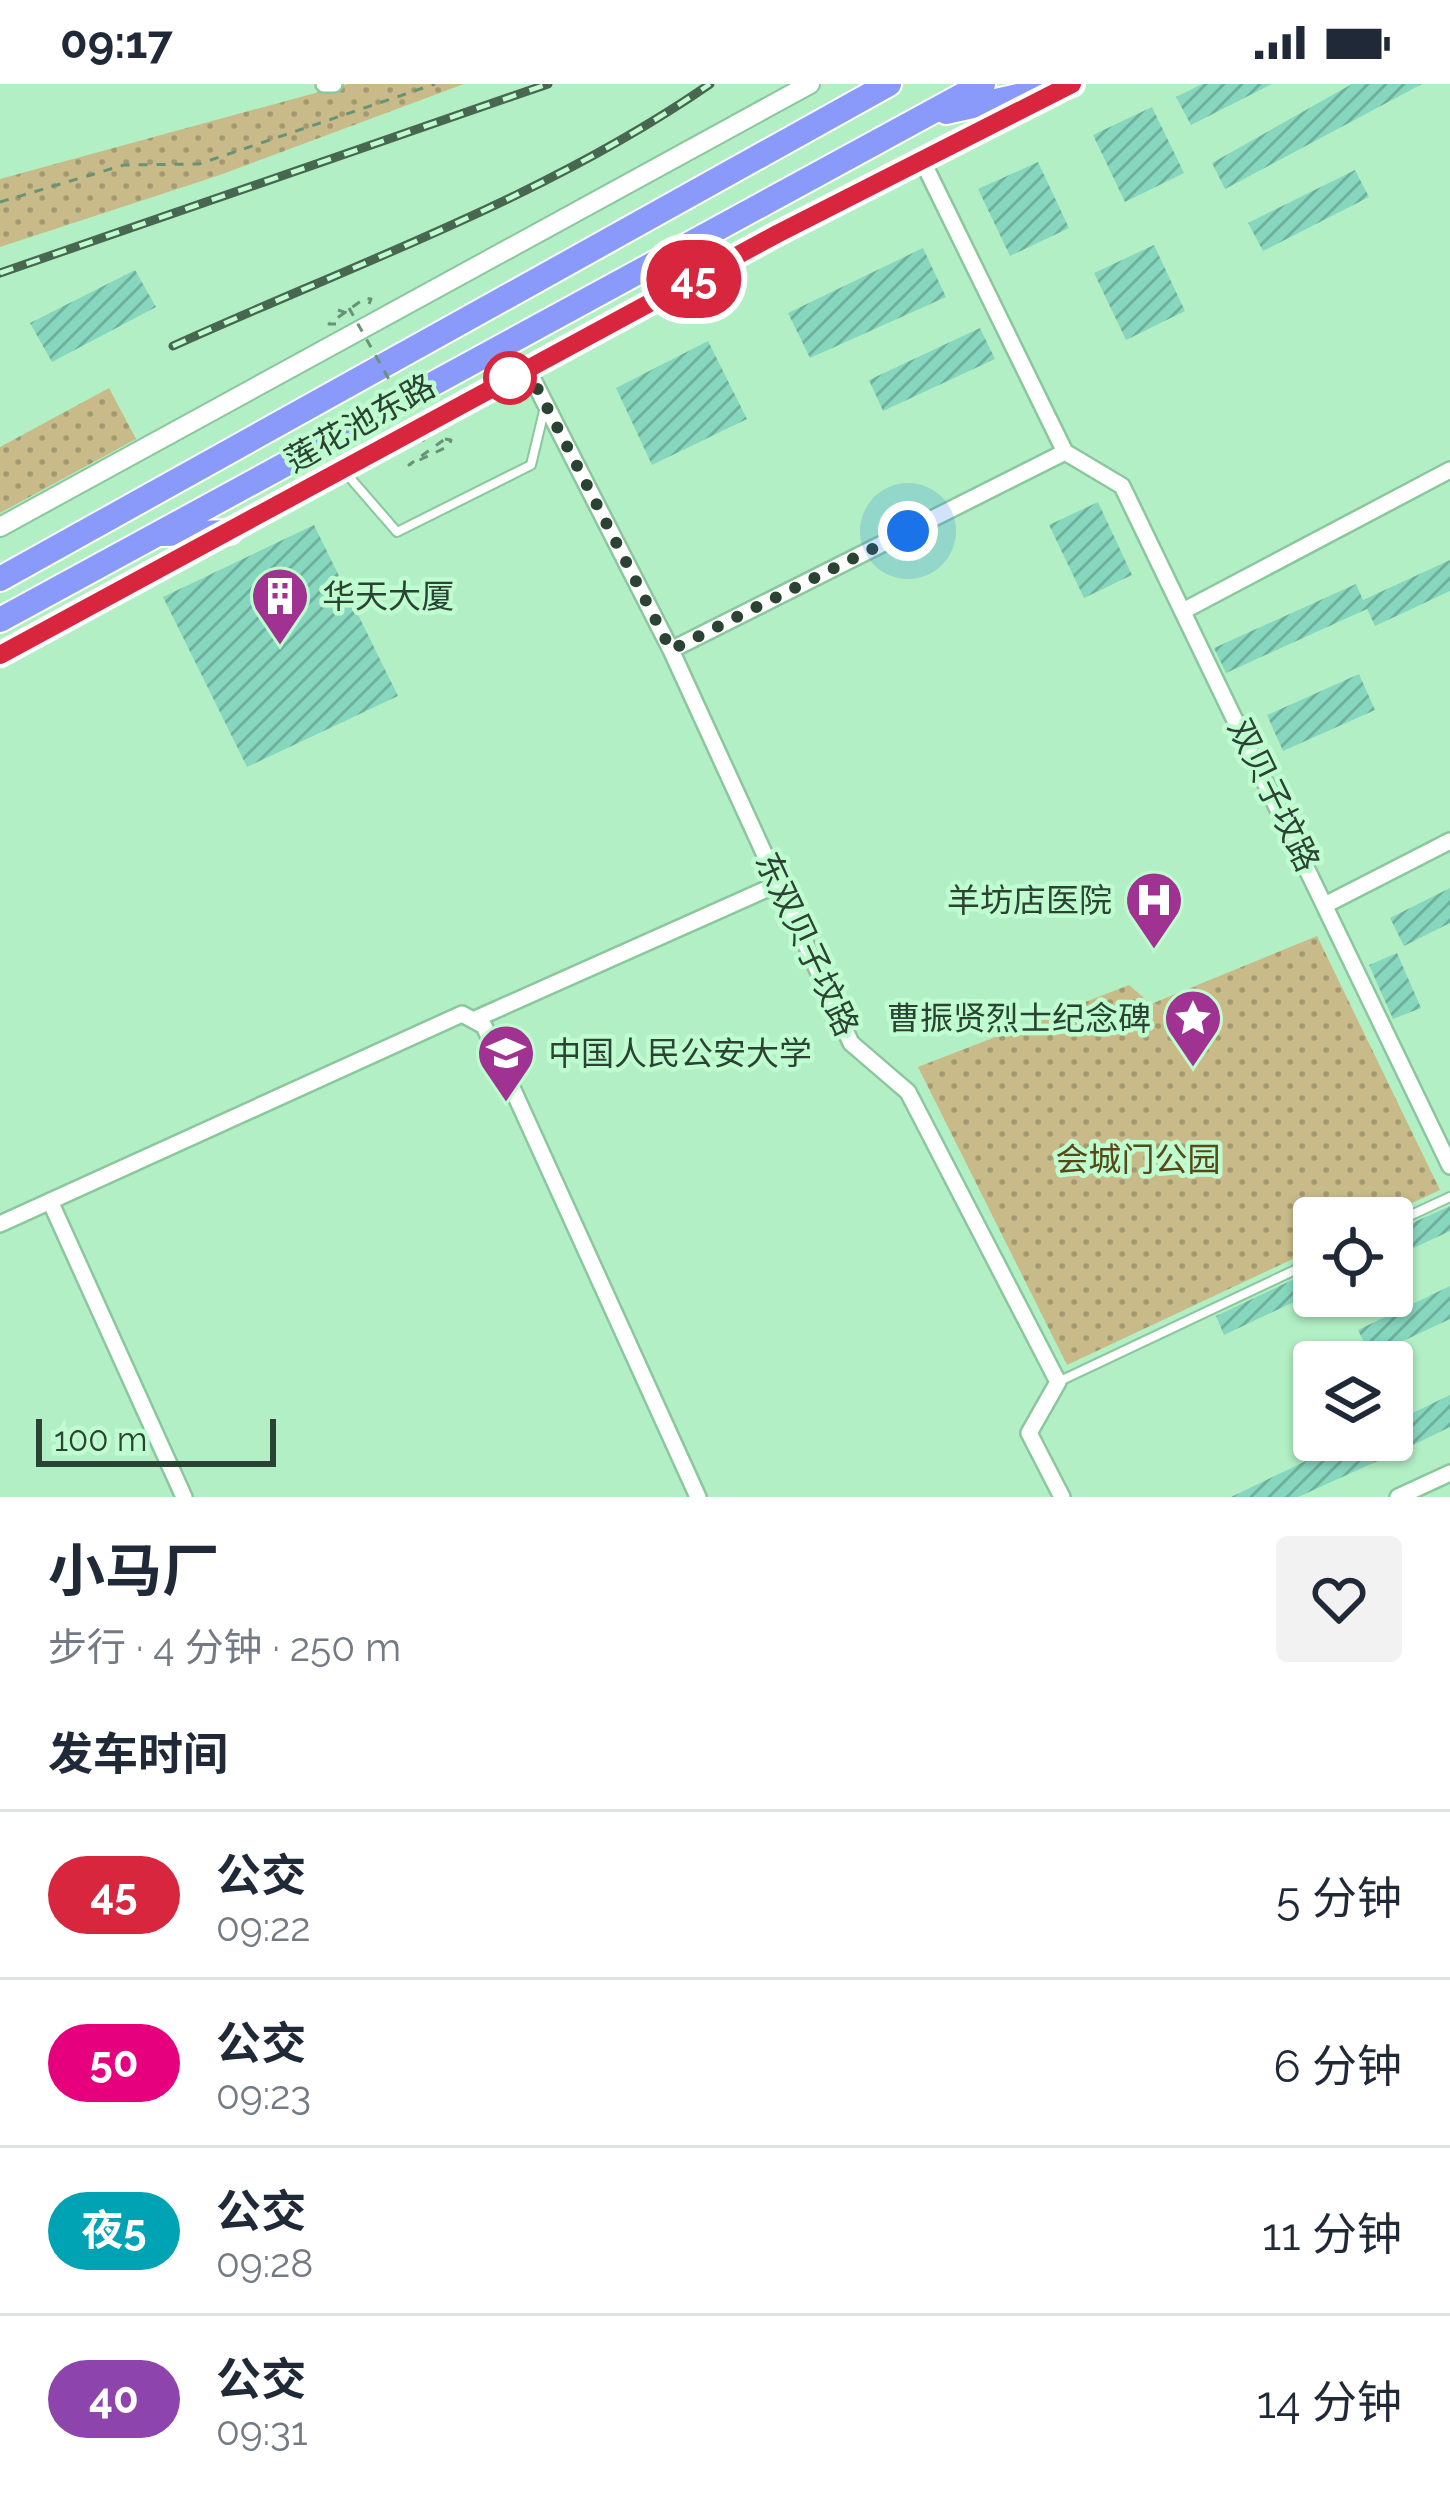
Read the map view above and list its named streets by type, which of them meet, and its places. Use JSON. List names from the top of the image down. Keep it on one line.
{"streets":{"highway":["莲花池东路"],"street":["双贝子坟路","东双贝子坟路"]},"crossings":[["莲花池东路","东双贝子坟路"]],"parks":["会城门公园"],"places":{"building":["华天大厦"],"hospital":["羊坊店医院"],"place":["曹振贤烈士纪念碑"],"school or university":["中国人民公安大学"]},"lines":["bus line 45"],"scale_bar":"100 m","page":{"status":"09:17","on_map":"45","scale":"100 m","heading":[["小马厂","步行 · 4 分钟 · 250 m"],"发车时间"],"list":[{"mark":"45","name":"公交","note":"09:22","value":"5 分钟"},{"mark":"50","name":"公交","note":"09:23","value":"6 分钟"},{"mark":"夜5","name":"公交","note":"09:28","value":"11 分钟"},{"mark":"40","name":"公交","note":"09:31","value":"14 分钟"}]}}
